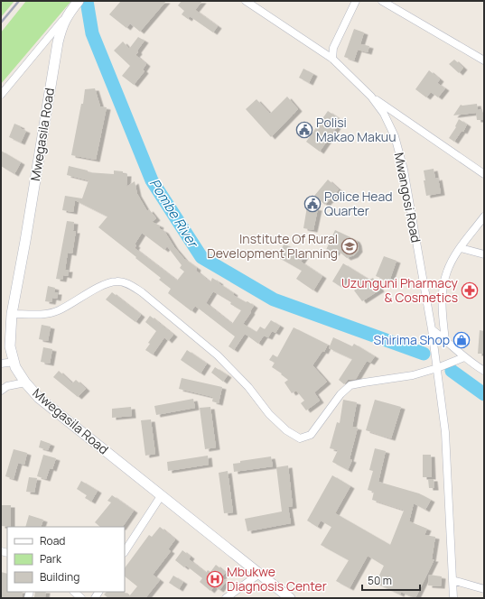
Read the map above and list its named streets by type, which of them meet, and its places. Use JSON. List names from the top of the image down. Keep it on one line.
{"streets":{"street":["Mwegasila Road","Mwangosi Road"]},"water":["Pombe River"],"places":{"public building":["Polisi Makao Makuu","Police Head Quarter"],"school or university":["Institute Of Rural Development Planning"],"pharmacy":["Uzunguni Pharmacy & Cosmetics"],"shop":["Shirima Shop"],"hospital":["Mbukwe Diagnosis Center"]},"legend":["Road","Park","Building"],"scale_bar":"50 m"}
